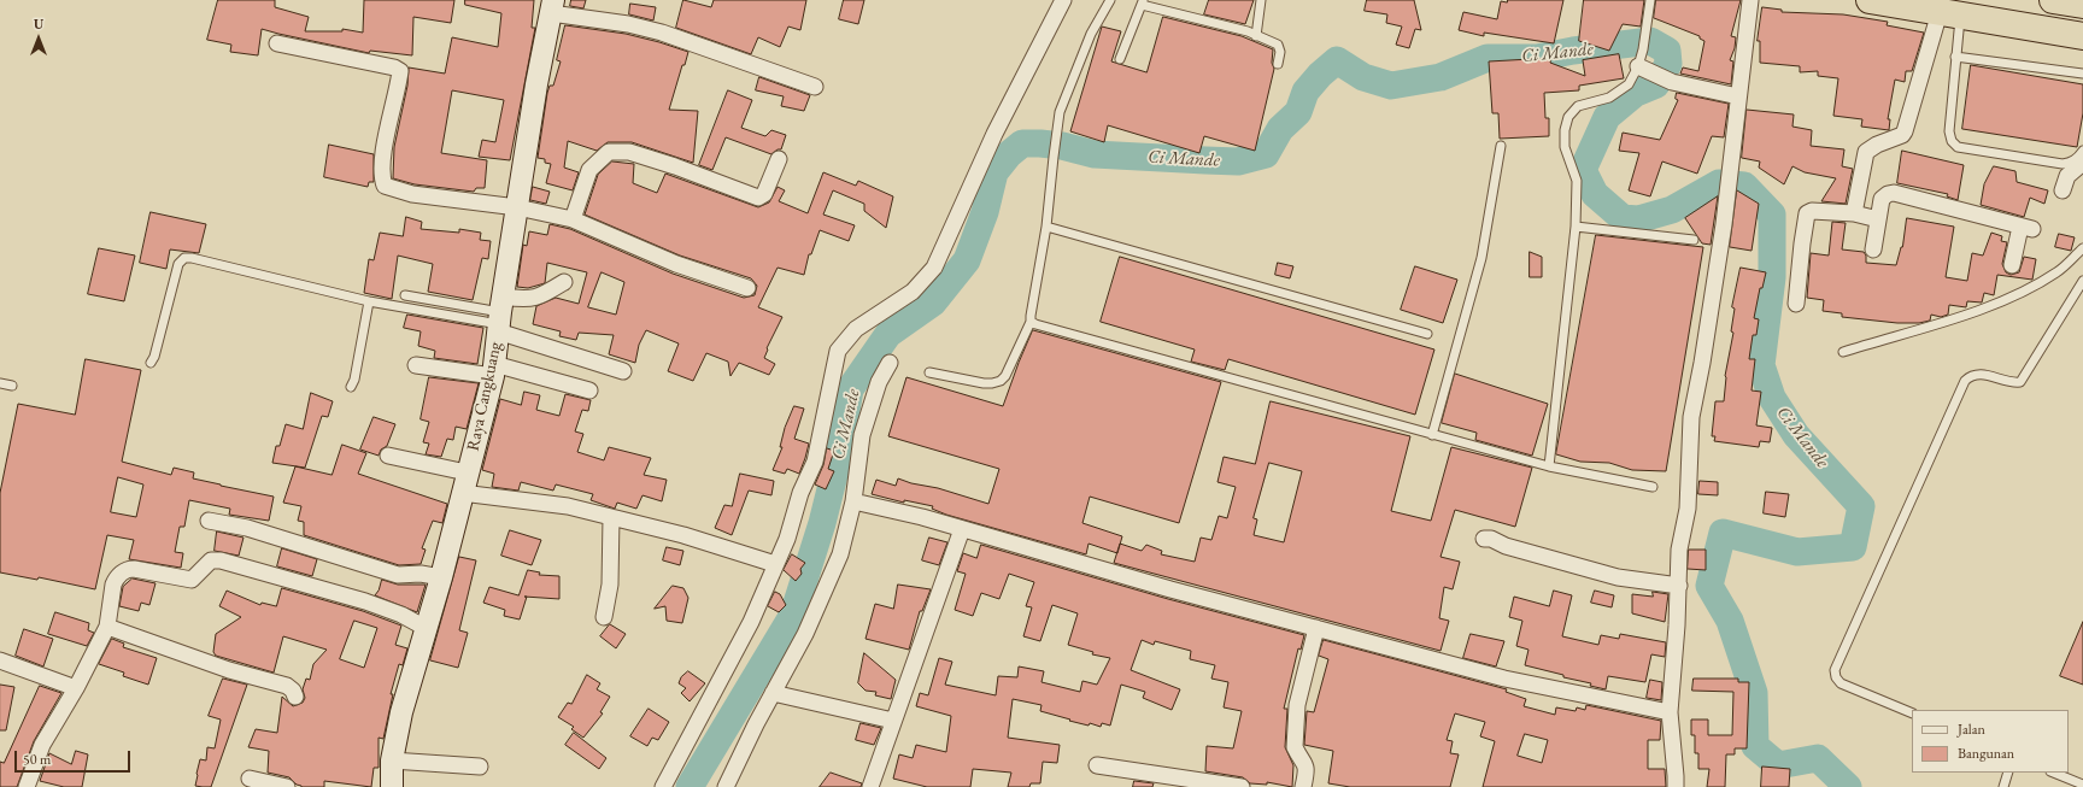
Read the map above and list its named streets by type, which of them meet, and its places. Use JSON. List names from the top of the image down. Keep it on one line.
{"streets":{"main road":["Raya Cangkuang"]},"water":["Ci Mande"],"legend":["Jalan","Bangunan"],"scale_bar":"50 m","north":"top"}
